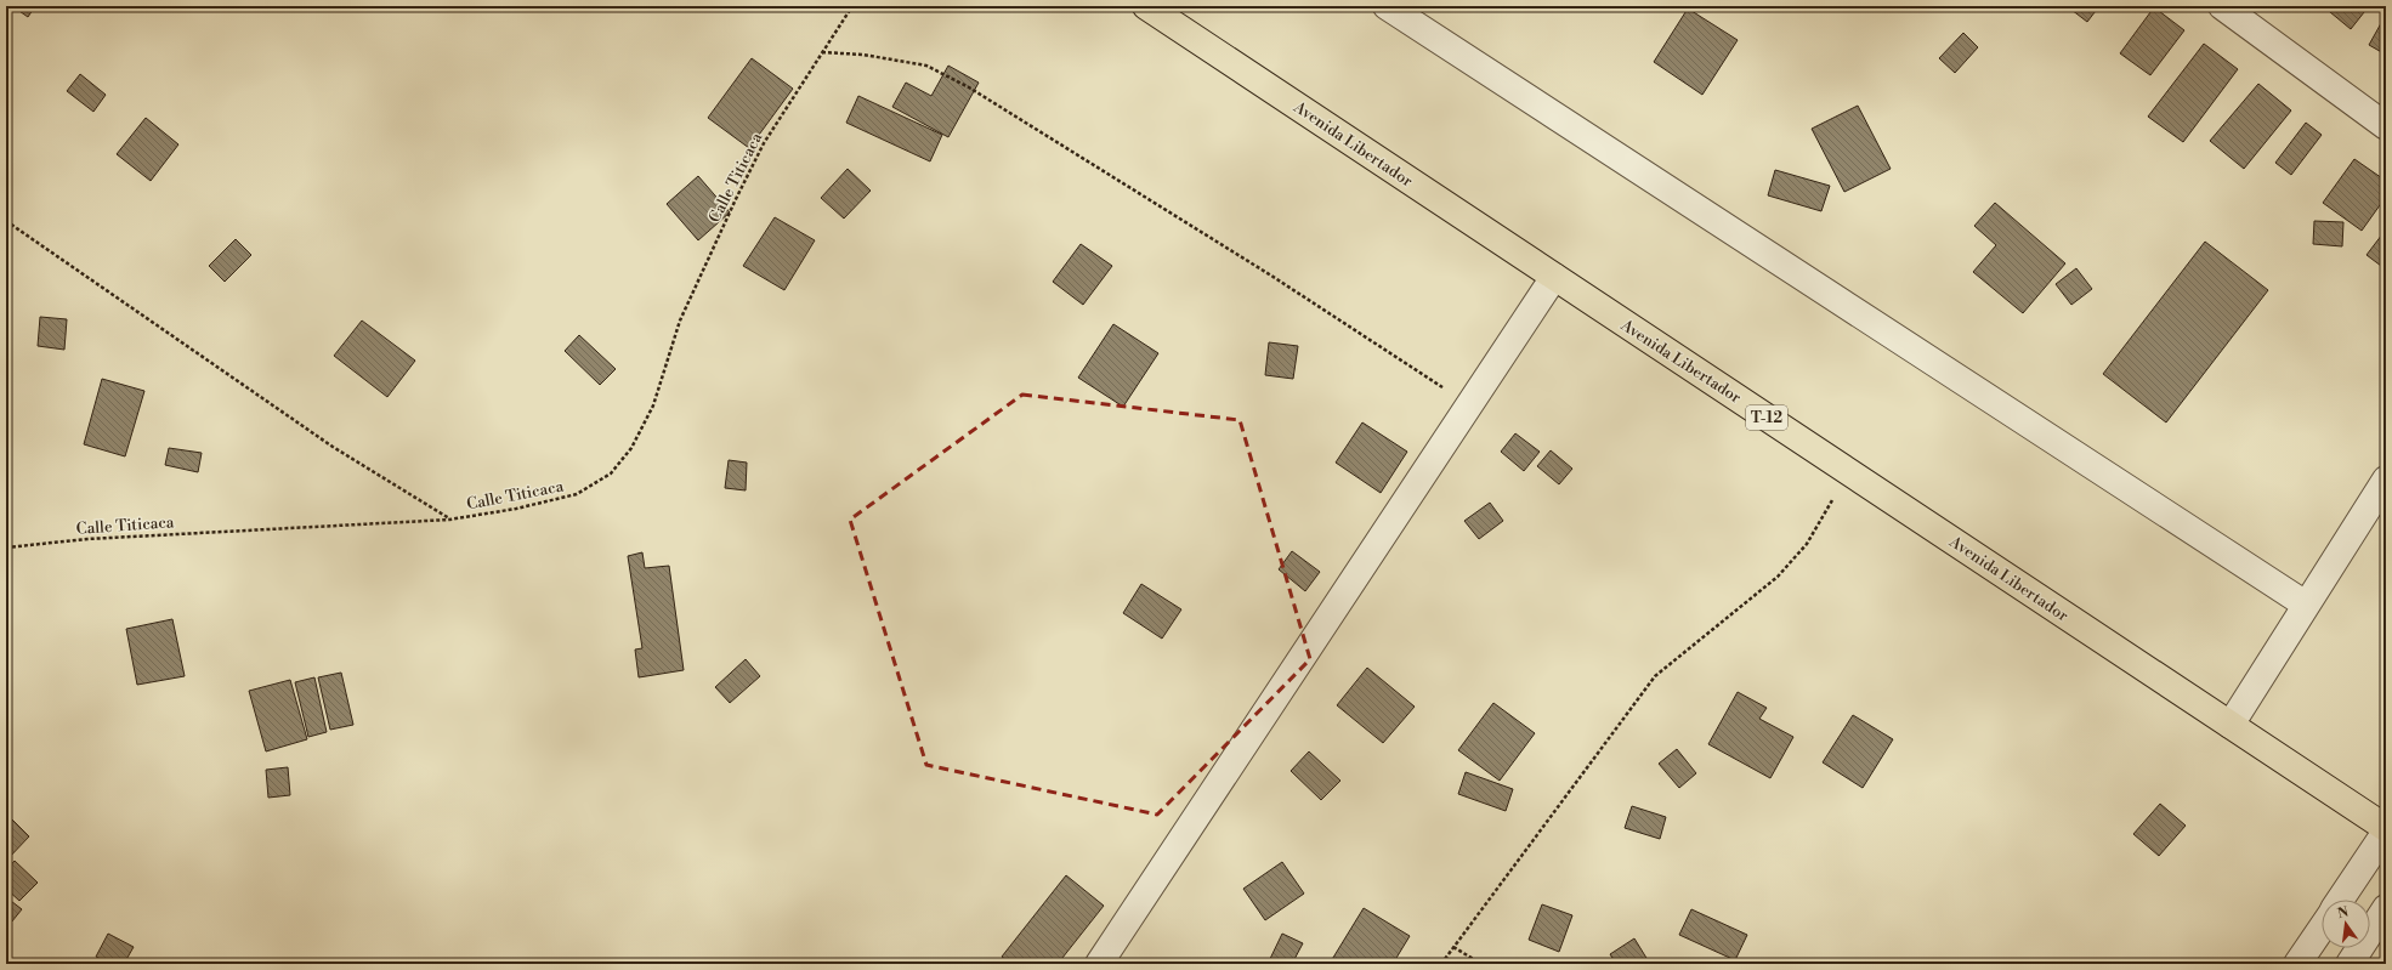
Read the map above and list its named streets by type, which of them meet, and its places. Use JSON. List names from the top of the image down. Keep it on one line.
{"streets":{"highway":["Avenida Libertador","T-12"],"path":["Calle Titicaca"]},"north":"top"}
